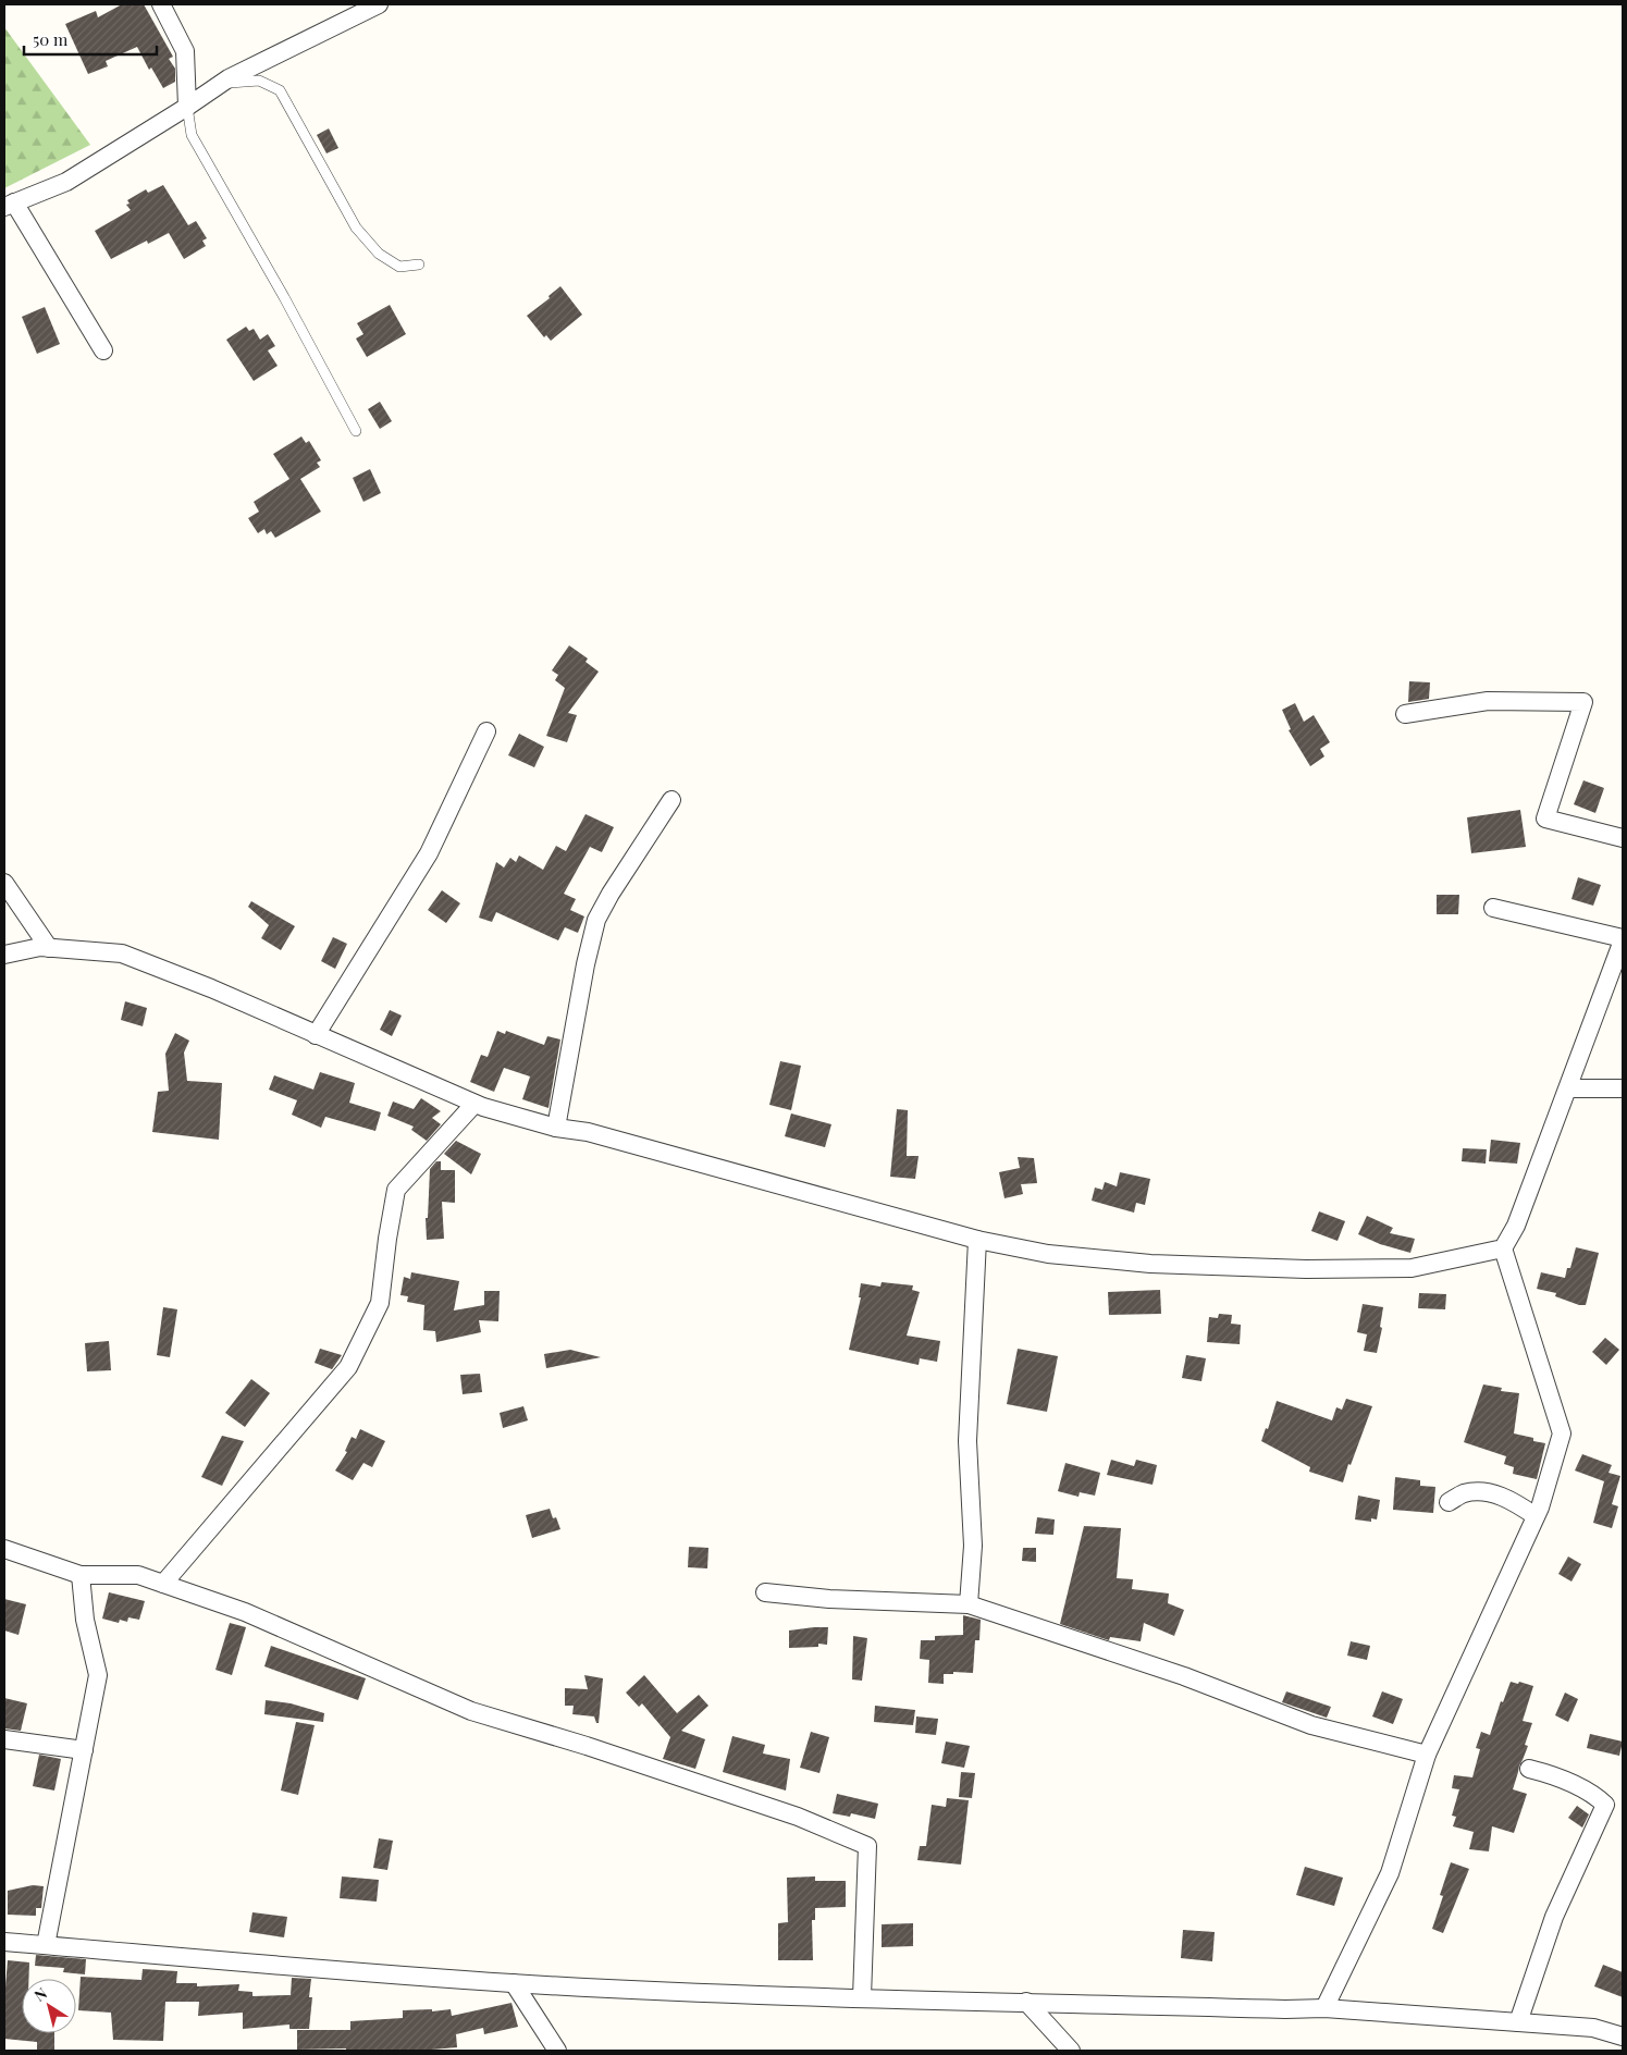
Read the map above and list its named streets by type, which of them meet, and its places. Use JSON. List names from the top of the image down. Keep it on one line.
{"scale_bar":"50 m","north":"top left"}
